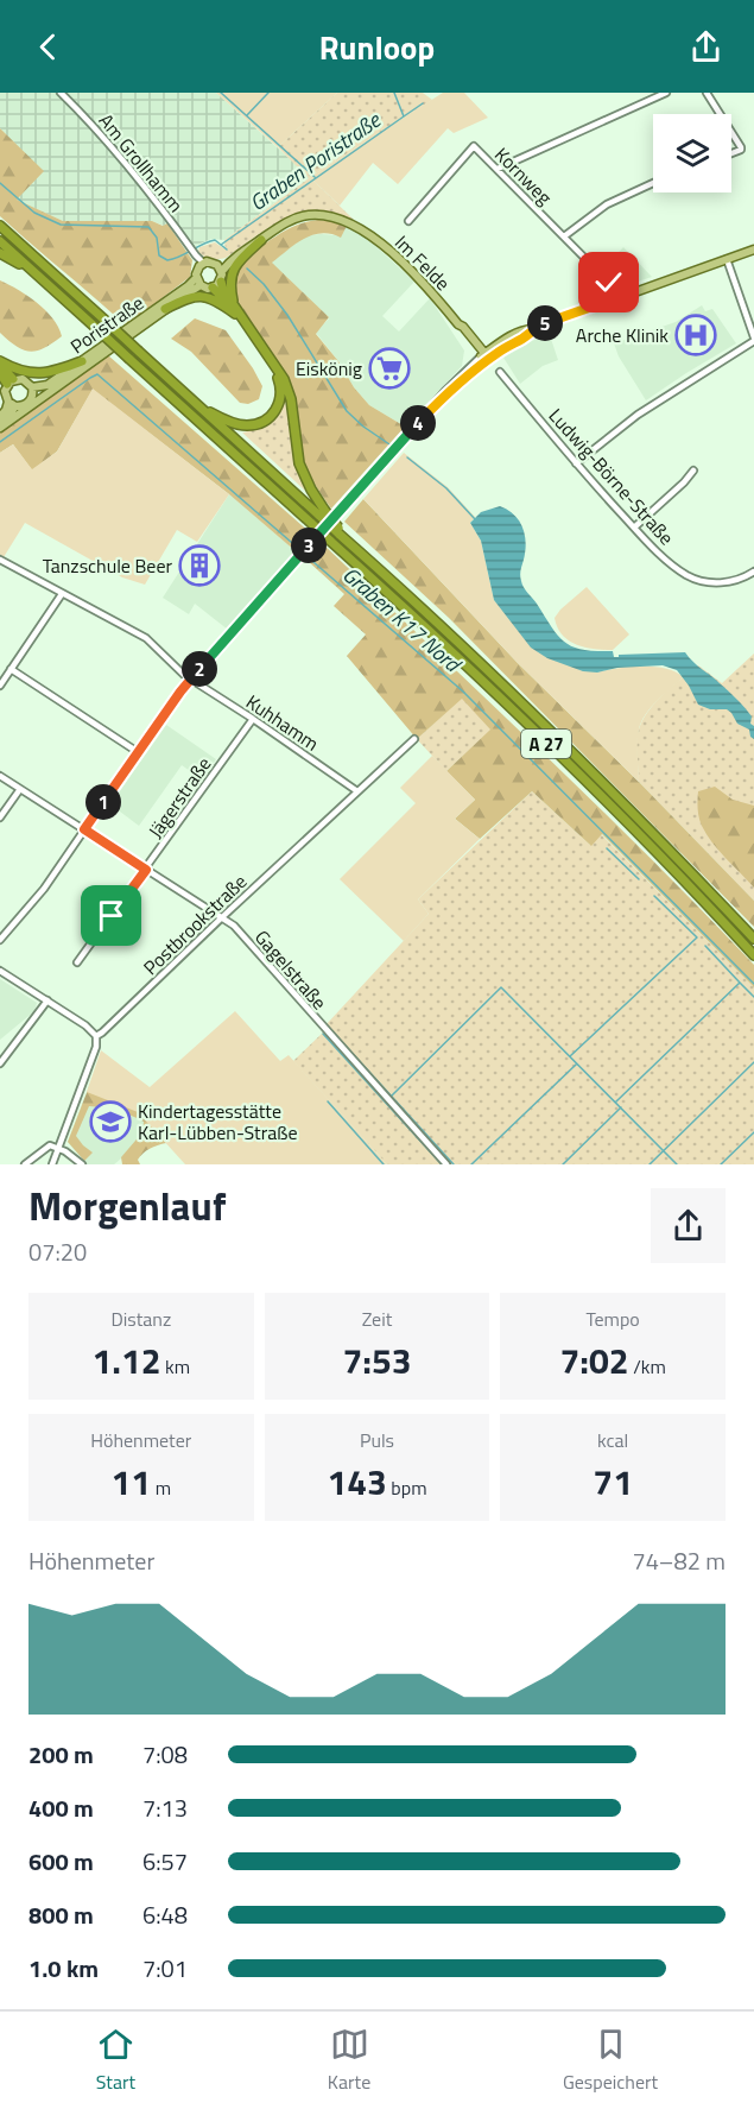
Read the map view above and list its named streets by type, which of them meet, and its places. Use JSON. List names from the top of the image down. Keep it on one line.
{"streets":{"highway":["A 27"],"main road":["Im Felde","Poristraße"],"street":["Am Grollhamm","Kornweg","Ludwig-Börne-Straße","Kuhhamm","Jägerstraße","Postbrookstraße","Gagelstraße"]},"crossings":[["Kuhhamm","Jägerstraße"],["Kuhhamm","Postbrookstraße"],["Jägerstraße","Gagelstraße"],["Postbrookstraße","Gagelstraße"]],"water":["Graben Poristraße","Graben K17 Nord"],"places":{"hospital":["Arche Klinik"],"supermarket":["Eiskönig"],"building":["Tanzschule Beer"],"school or university":["Kindertagesstätte Karl-Lübben-Straße"]},"page":{"header":"Runloop","pins":["5","4","3","2","1"],"heading":["Morgenlauf","07:20"],"stats":[["Distanz","1.12 km"],["Zeit","7:53"],["Tempo","7:02 /km"],["Höhenmeter","11 m"],["Puls","143 bpm"],["kcal","71"]],"chart":["Höhenmeter","74–82 m"],"list":[{"name":"200 m","note":"7:08"},{"name":"400 m","note":"7:13"},{"name":"600 m","note":"6:57"},{"name":"800 m","note":"6:48"},{"name":"1.0 km","note":"7:01"}],"tabs":["Start","Karte","Gespeichert"]}}
